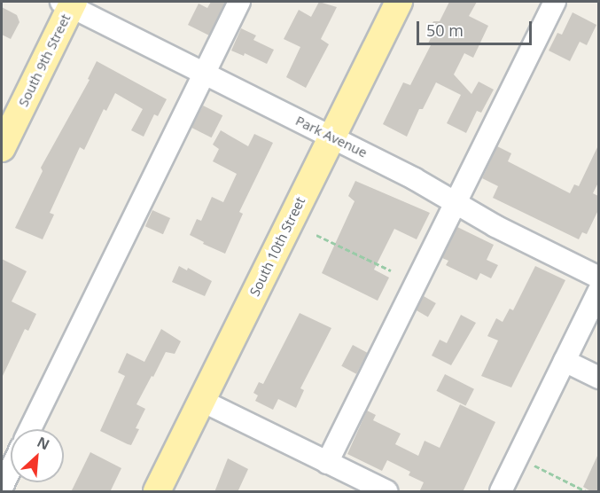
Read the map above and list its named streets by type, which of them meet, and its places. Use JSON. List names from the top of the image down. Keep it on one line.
{"streets":{"main road":["South 9th Street","South 10th Street"],"street":["Park Avenue"]},"crossings":[["South 9th Street","Park Avenue"],["Park Avenue","South 10th Street"]],"scale_bar":"50 m","north":"top right"}
